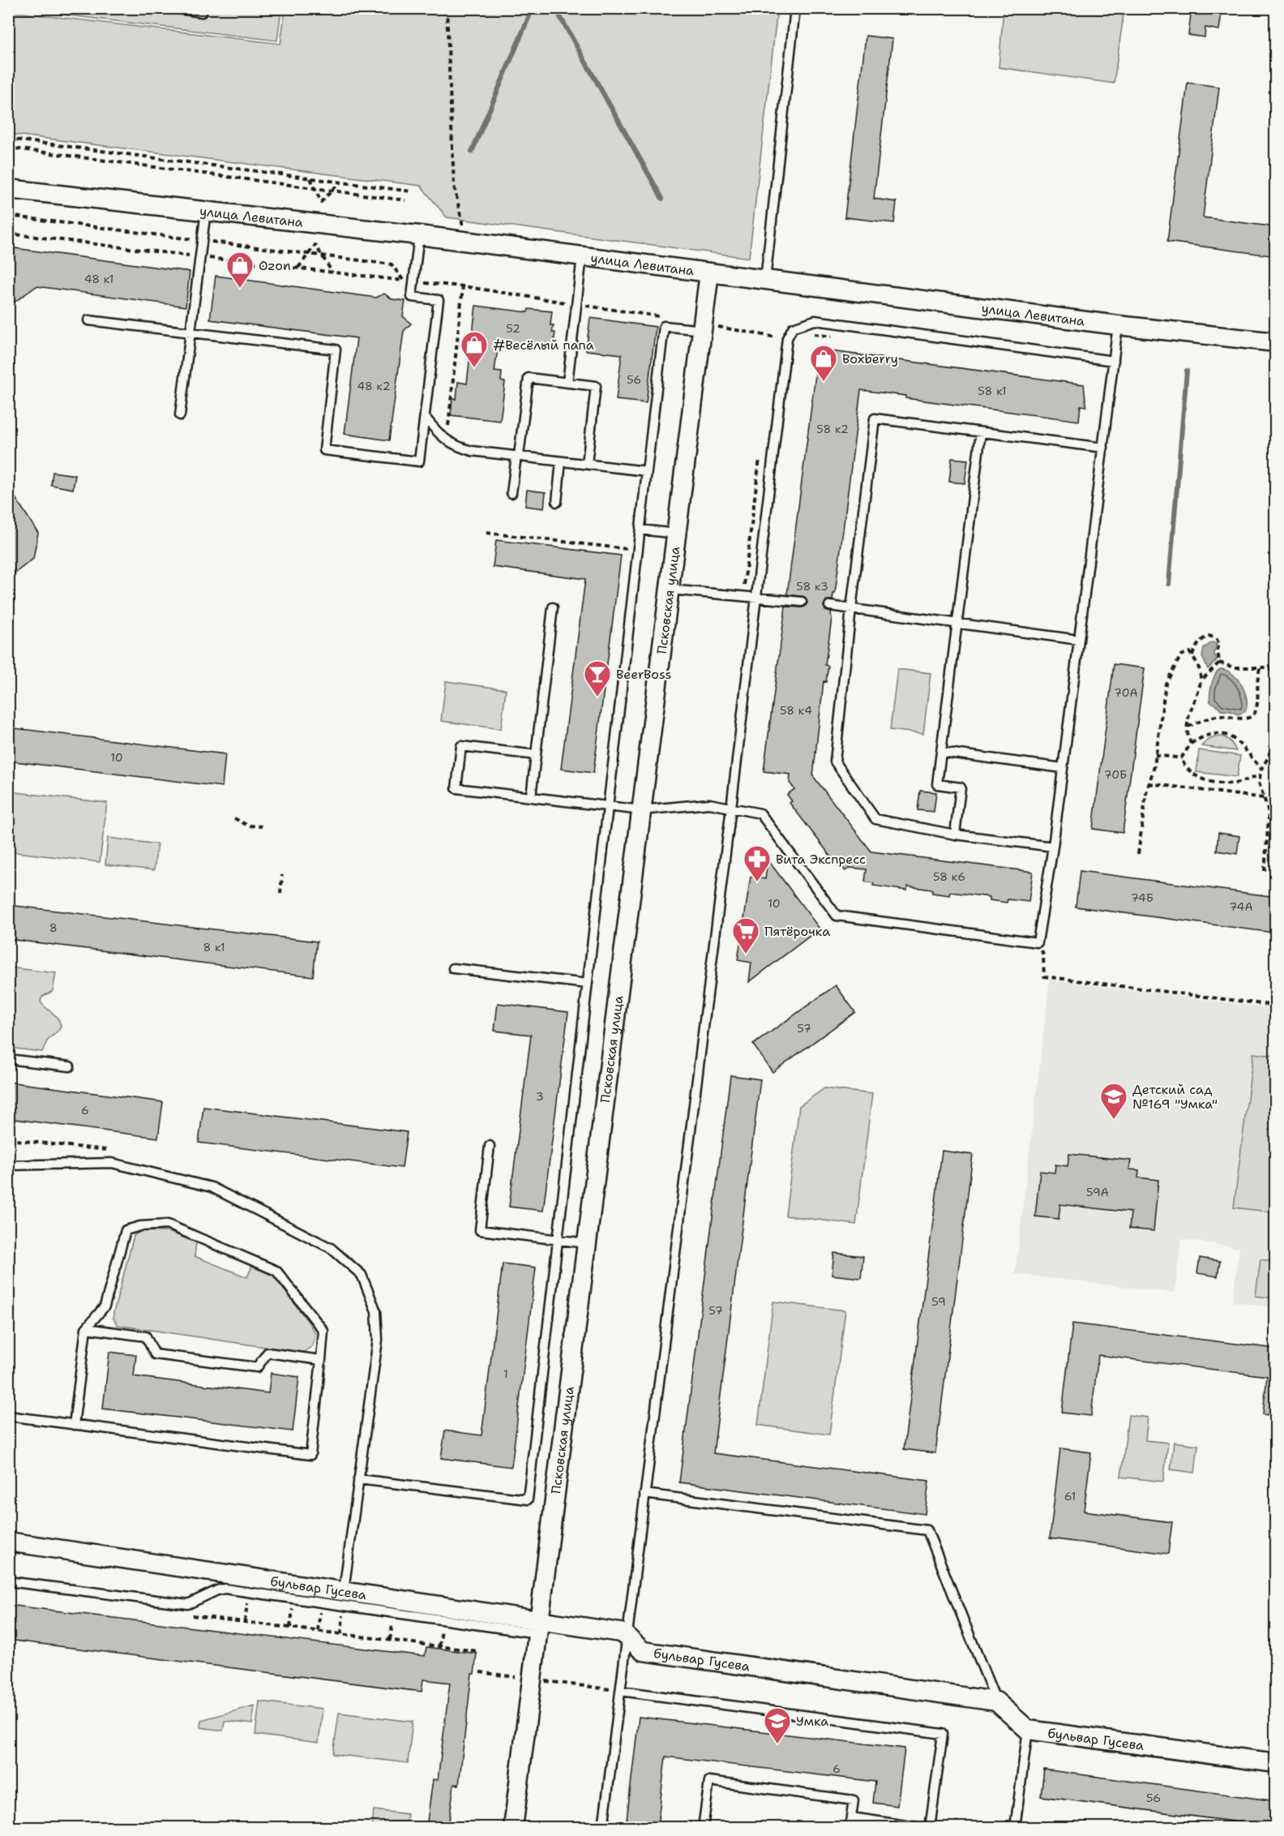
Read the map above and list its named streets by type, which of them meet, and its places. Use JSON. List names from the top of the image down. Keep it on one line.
{"streets":{"street":["улица Левитана","Псковская улица","бульвар Гусева"]},"crossings":[["улица Левитана","Псковская улица"],["Псковская улица","бульвар Гусева"]],"places":{"shop":["Ozon","#Весёлый папа","Boxberry"],"bar":["BeerBoss"],"pharmacy":["Вита Экспресс"],"supermarket":["Пятёрочка"],"school or university":["Детский сад №169 \"Умка\"","Умка"]},"house_numbers":["48 к1","52","56","48 к2","58 к1","58 к2","58 к3","70А","58 к4","10","70Б","58 к6","74Б","10","74А","8","8 к1","57","3","6","59А","59","57","1","61","6","56"]}
